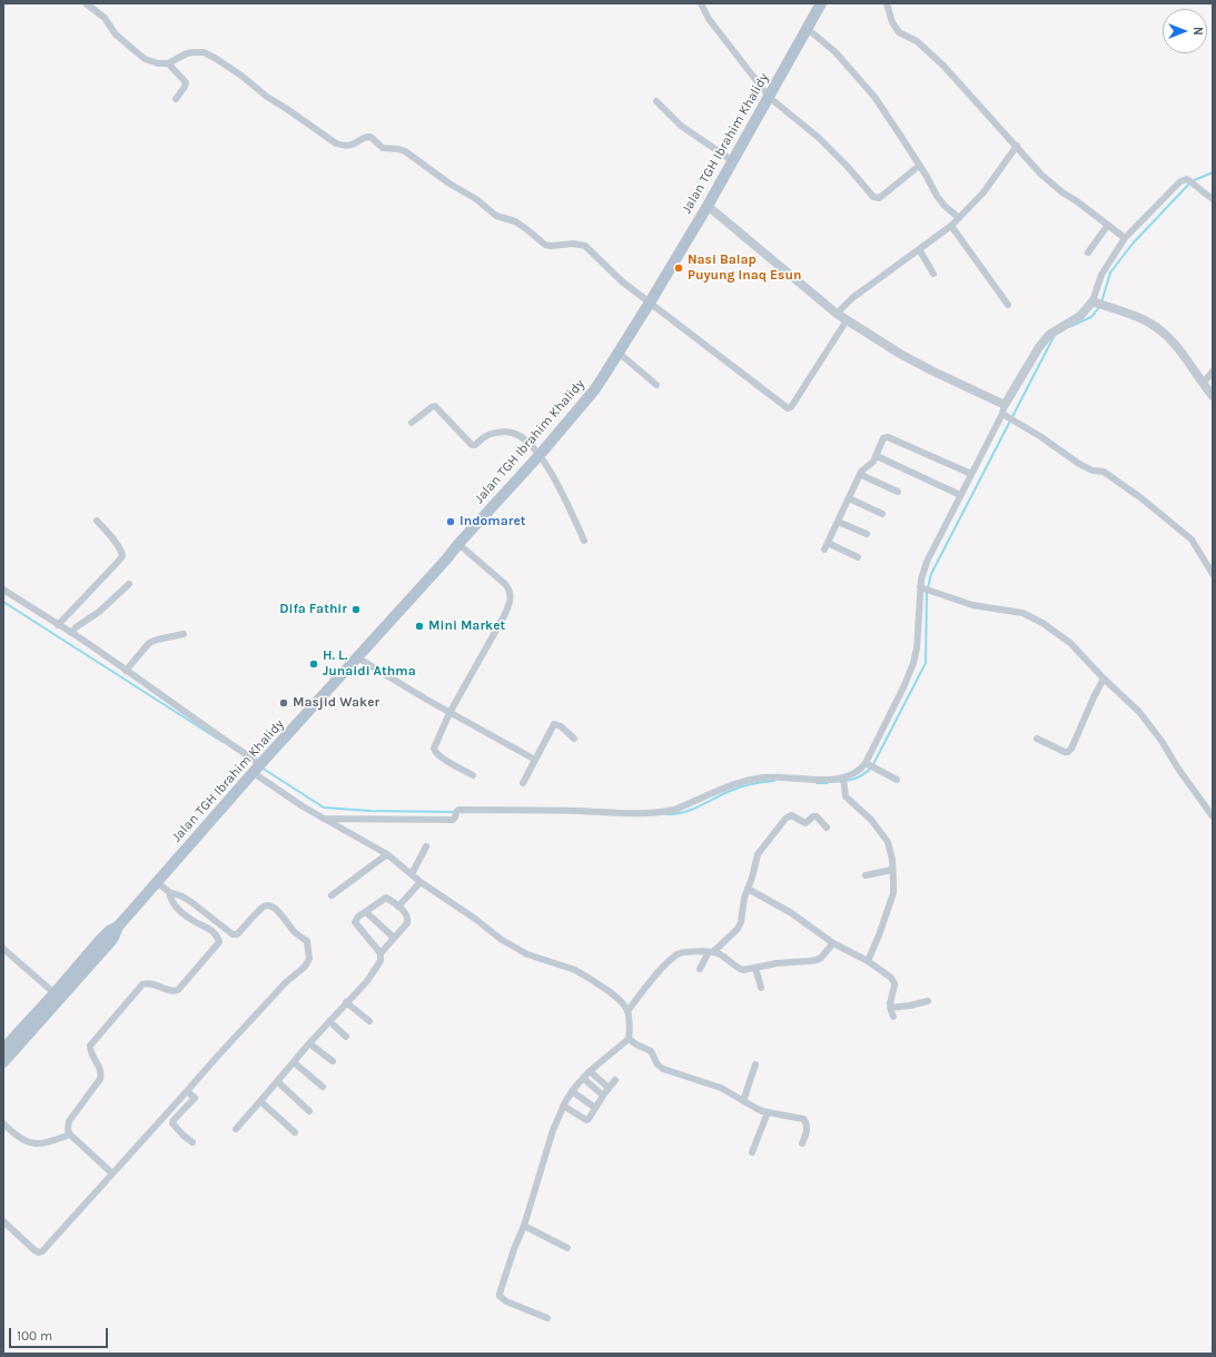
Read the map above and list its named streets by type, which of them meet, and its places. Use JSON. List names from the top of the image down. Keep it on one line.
{"streets":{"main road":["Jalan TGH Ibrahim Khalidy"]},"places":["Nasi Balap Puyung Inaq Esun","Indomaret","Difa Fathir","Mini Market","H. L. Junaidi Athma","Masjid Waker"],"scale_bar":"100 m","north":"right"}
